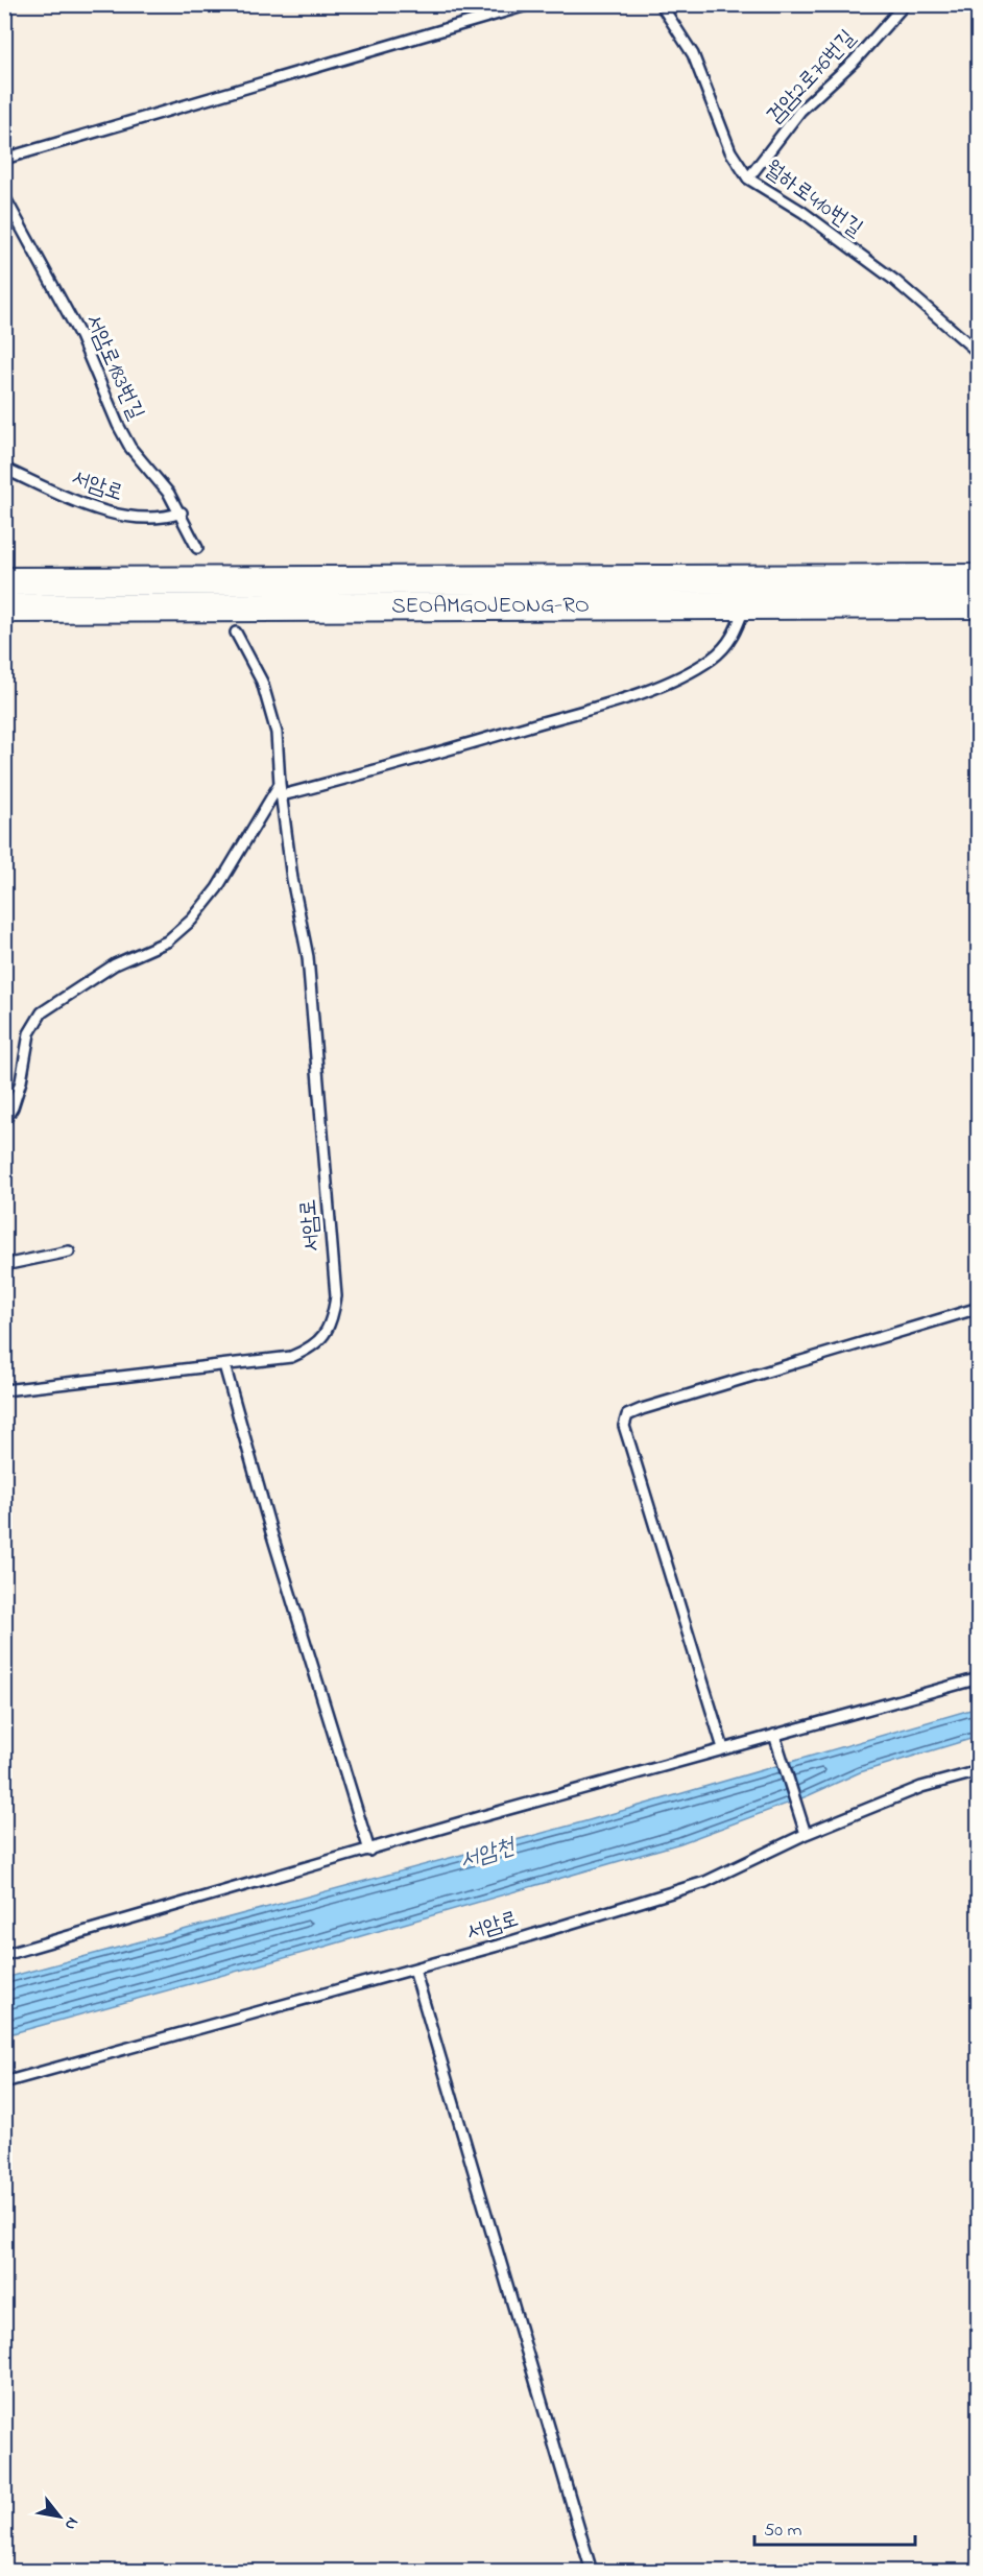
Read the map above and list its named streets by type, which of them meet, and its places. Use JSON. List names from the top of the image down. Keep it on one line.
{"streets":{"main road":["SEOAMGOJEONG-RO"],"lane":["검암2로76번길","월하로410번길","서암로183번길","서암로"]},"crossings":[["검암2로76번길","월하로410번길"],["서암로183번길","서암로"]],"water":["서암천"],"scale_bar":"50 m","north":"bottom right"}
